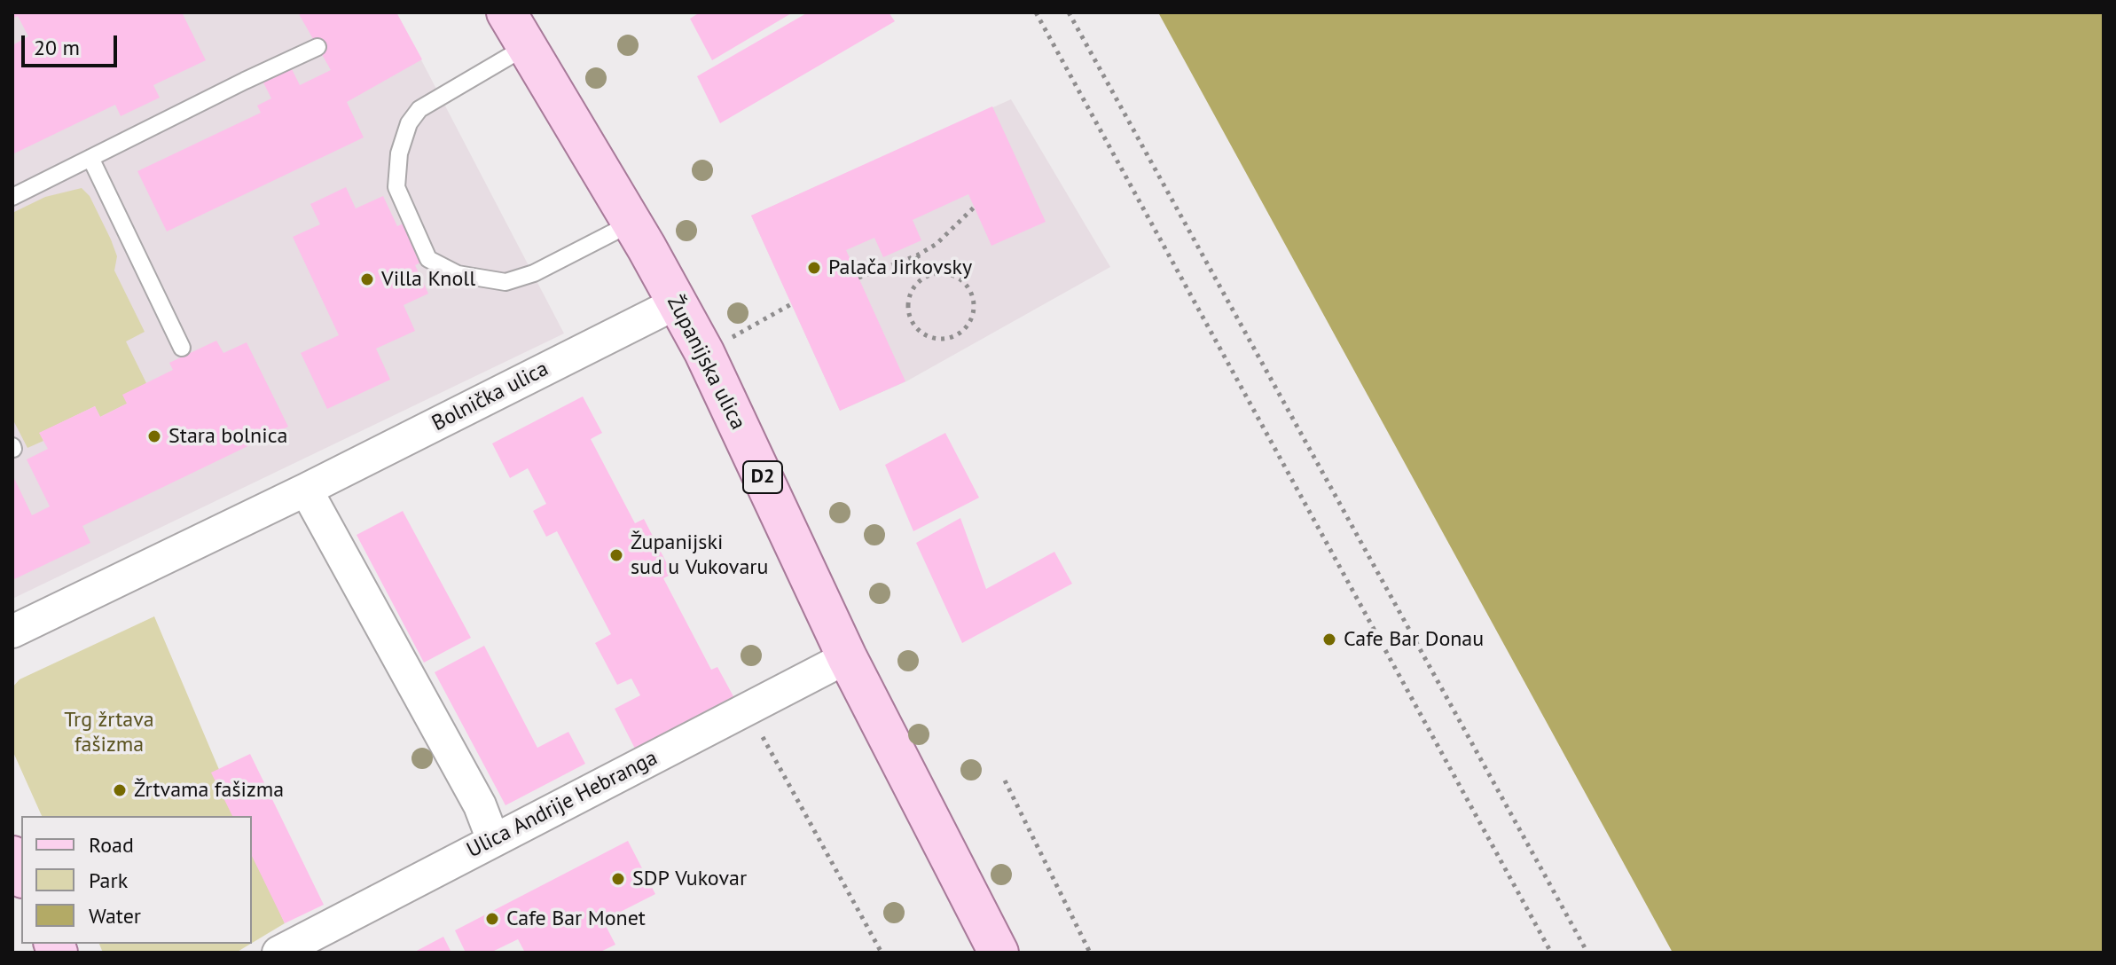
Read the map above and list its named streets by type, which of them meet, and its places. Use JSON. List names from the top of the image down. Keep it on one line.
{"streets":{"main road":["Županijska ulica","D2"],"street":["Bolnička ulica","Ulica Andrije Hebranga"]},"crossings":[["Županijska ulica","Bolnička ulica"],["Županijska ulica","Ulica Andrije Hebranga"]],"parks":["Trg žrtava fašizma"],"places":["Palača Jirkovsky","Villa Knoll","Stara bolnica","Županijski sud u Vukovaru","Cafe Bar Donau","Žrtvama fašizma","SDP Vukovar","Cafe Bar Monet"],"legend":["Road","Park","Water"],"scale_bar":"20 m"}
